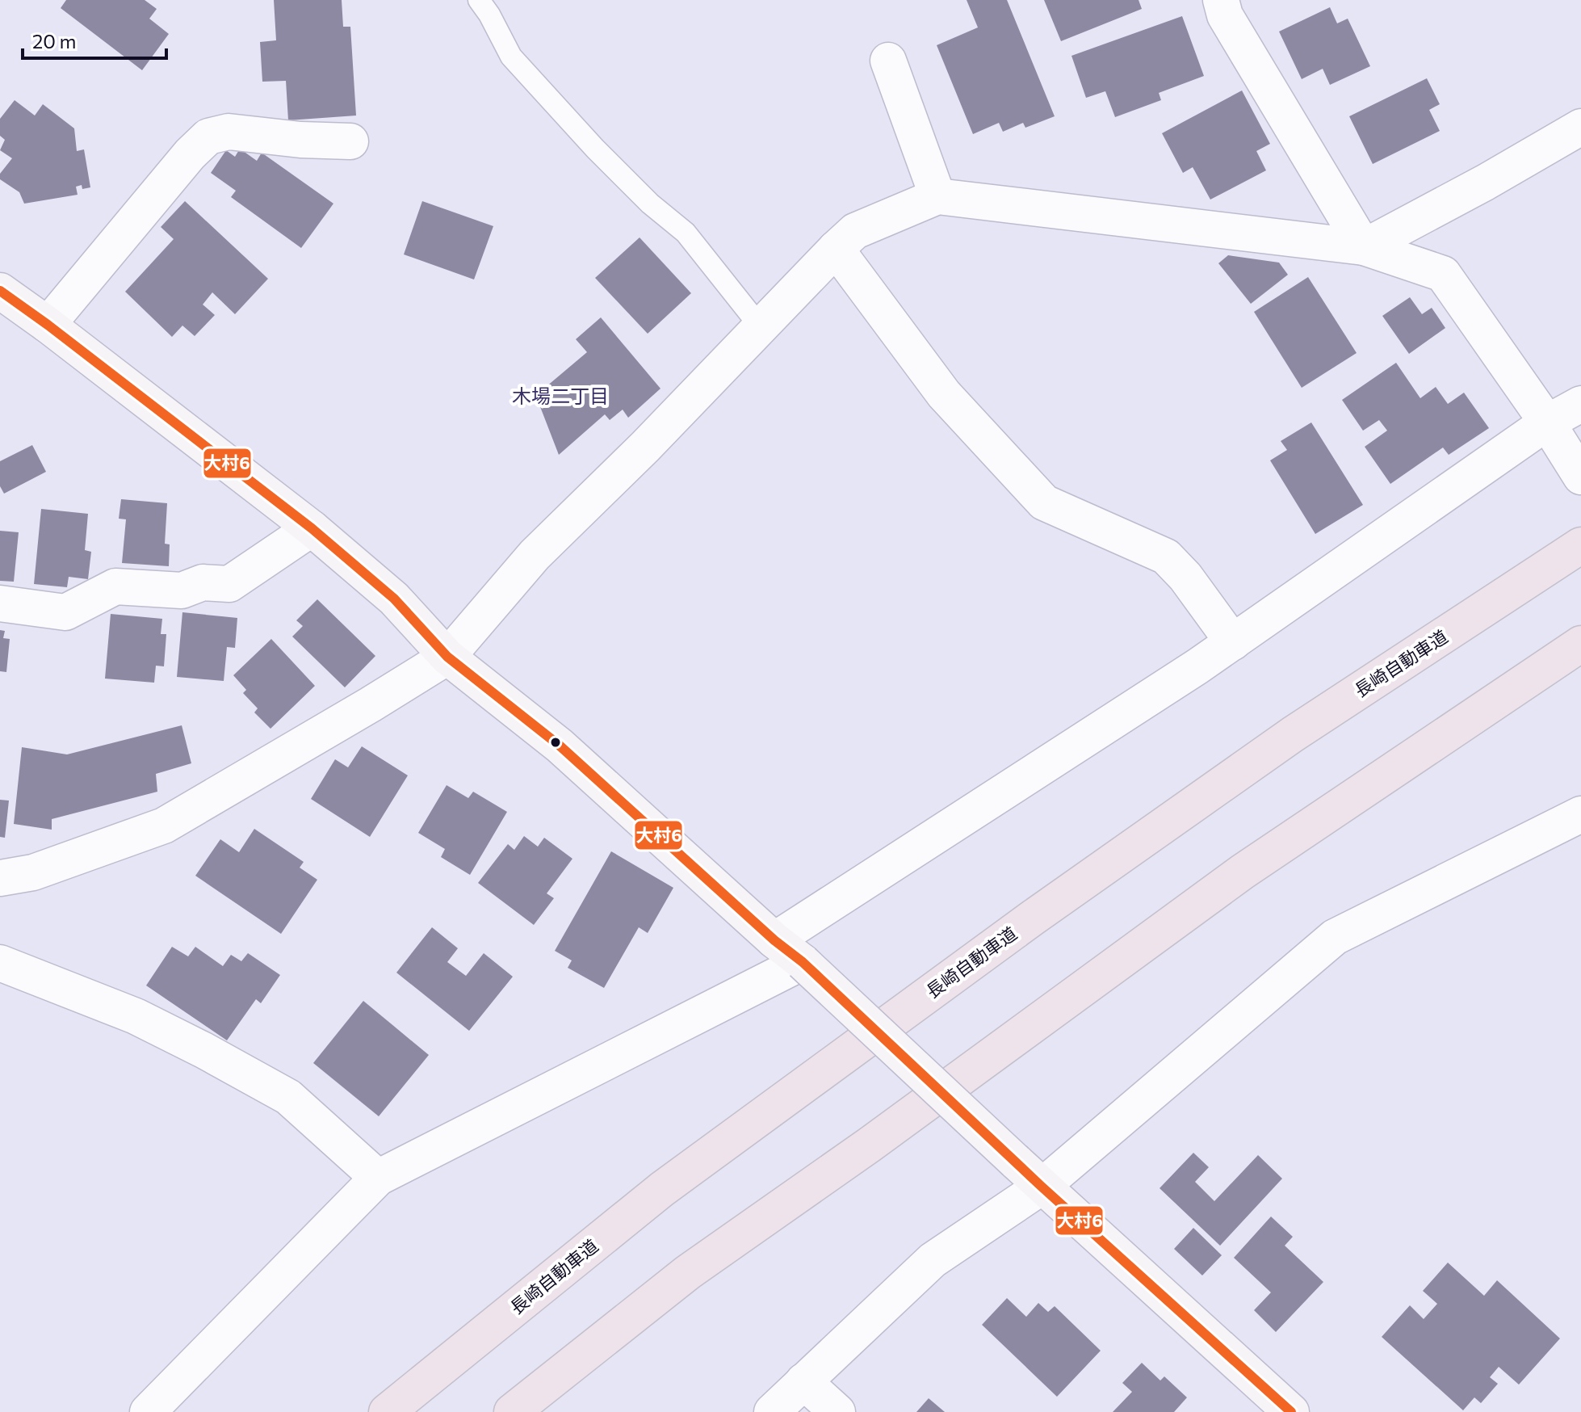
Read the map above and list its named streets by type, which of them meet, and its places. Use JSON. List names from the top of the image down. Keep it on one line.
{"streets":{"highway":["長崎自動車道"]},"districts":["木場二丁目"],"lines":["transit line 大村6"],"scale_bar":"20 m"}
